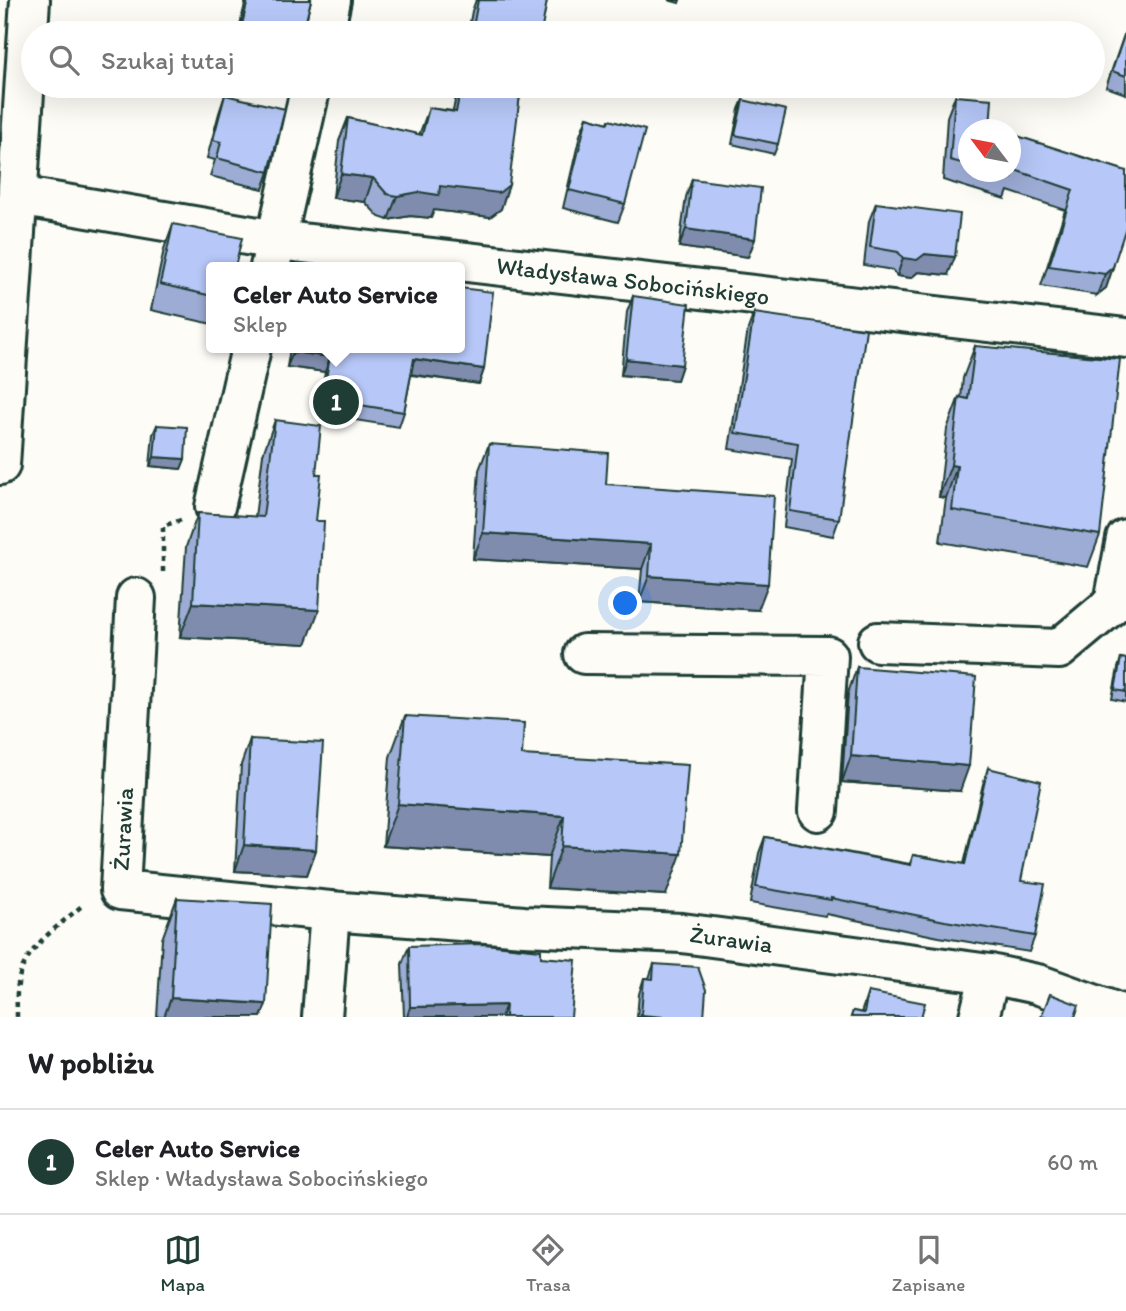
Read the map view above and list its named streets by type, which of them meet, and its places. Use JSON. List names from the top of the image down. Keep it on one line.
{"streets":{"street":["Władysława Sobocińskiego","Żurawia"]},"north":"top left","page":{"search":"Szukaj tutaj","popup":["Celer Auto Service","Sklep"],"pins":"1","heading":"W pobliżu","list":[{"mark":"1","name":"Celer Auto Service","note":"Sklep · Władysława Sobocińskiego","value":"60 m"}],"nav":["Mapa","Trasa","Zapisane"]}}
